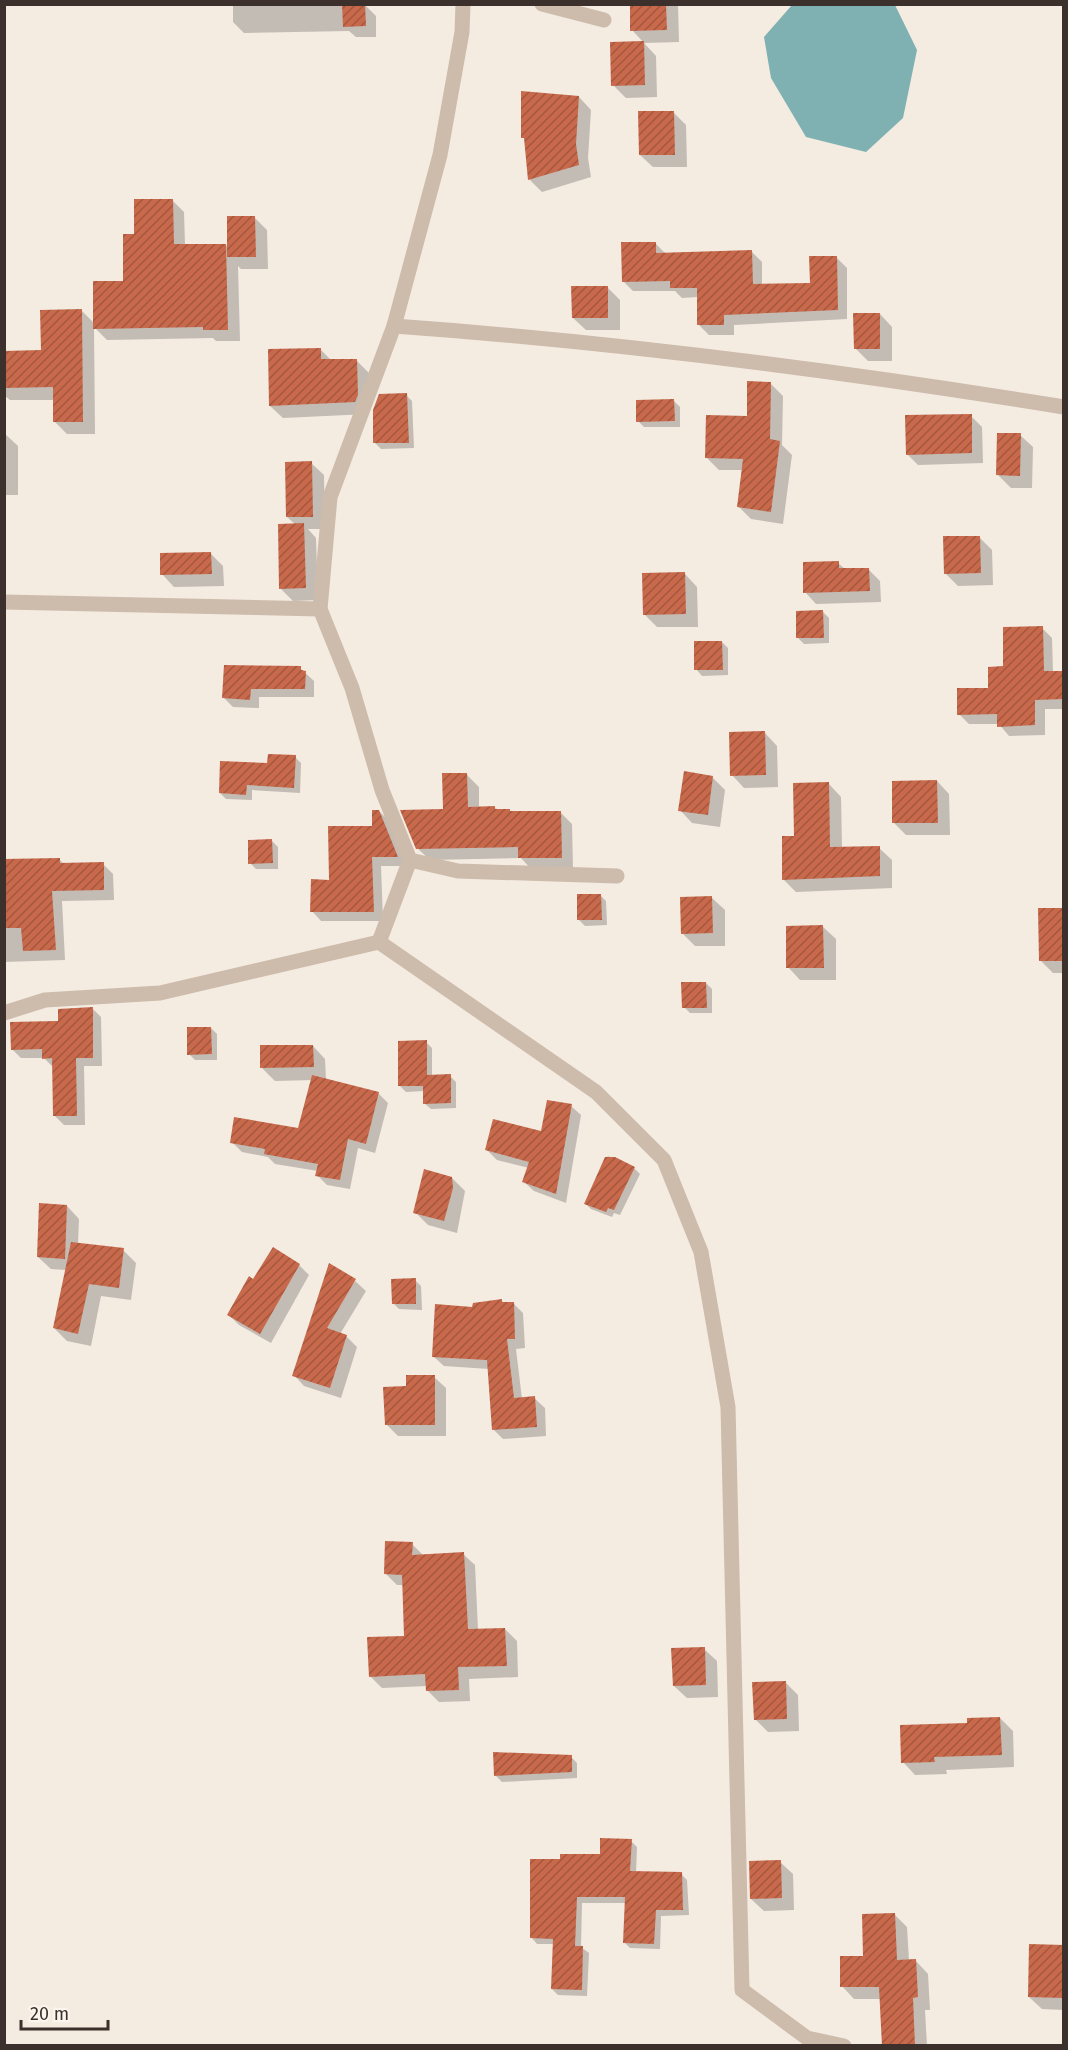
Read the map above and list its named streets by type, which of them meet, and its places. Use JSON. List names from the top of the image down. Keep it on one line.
{"scale_bar":"20 m"}
